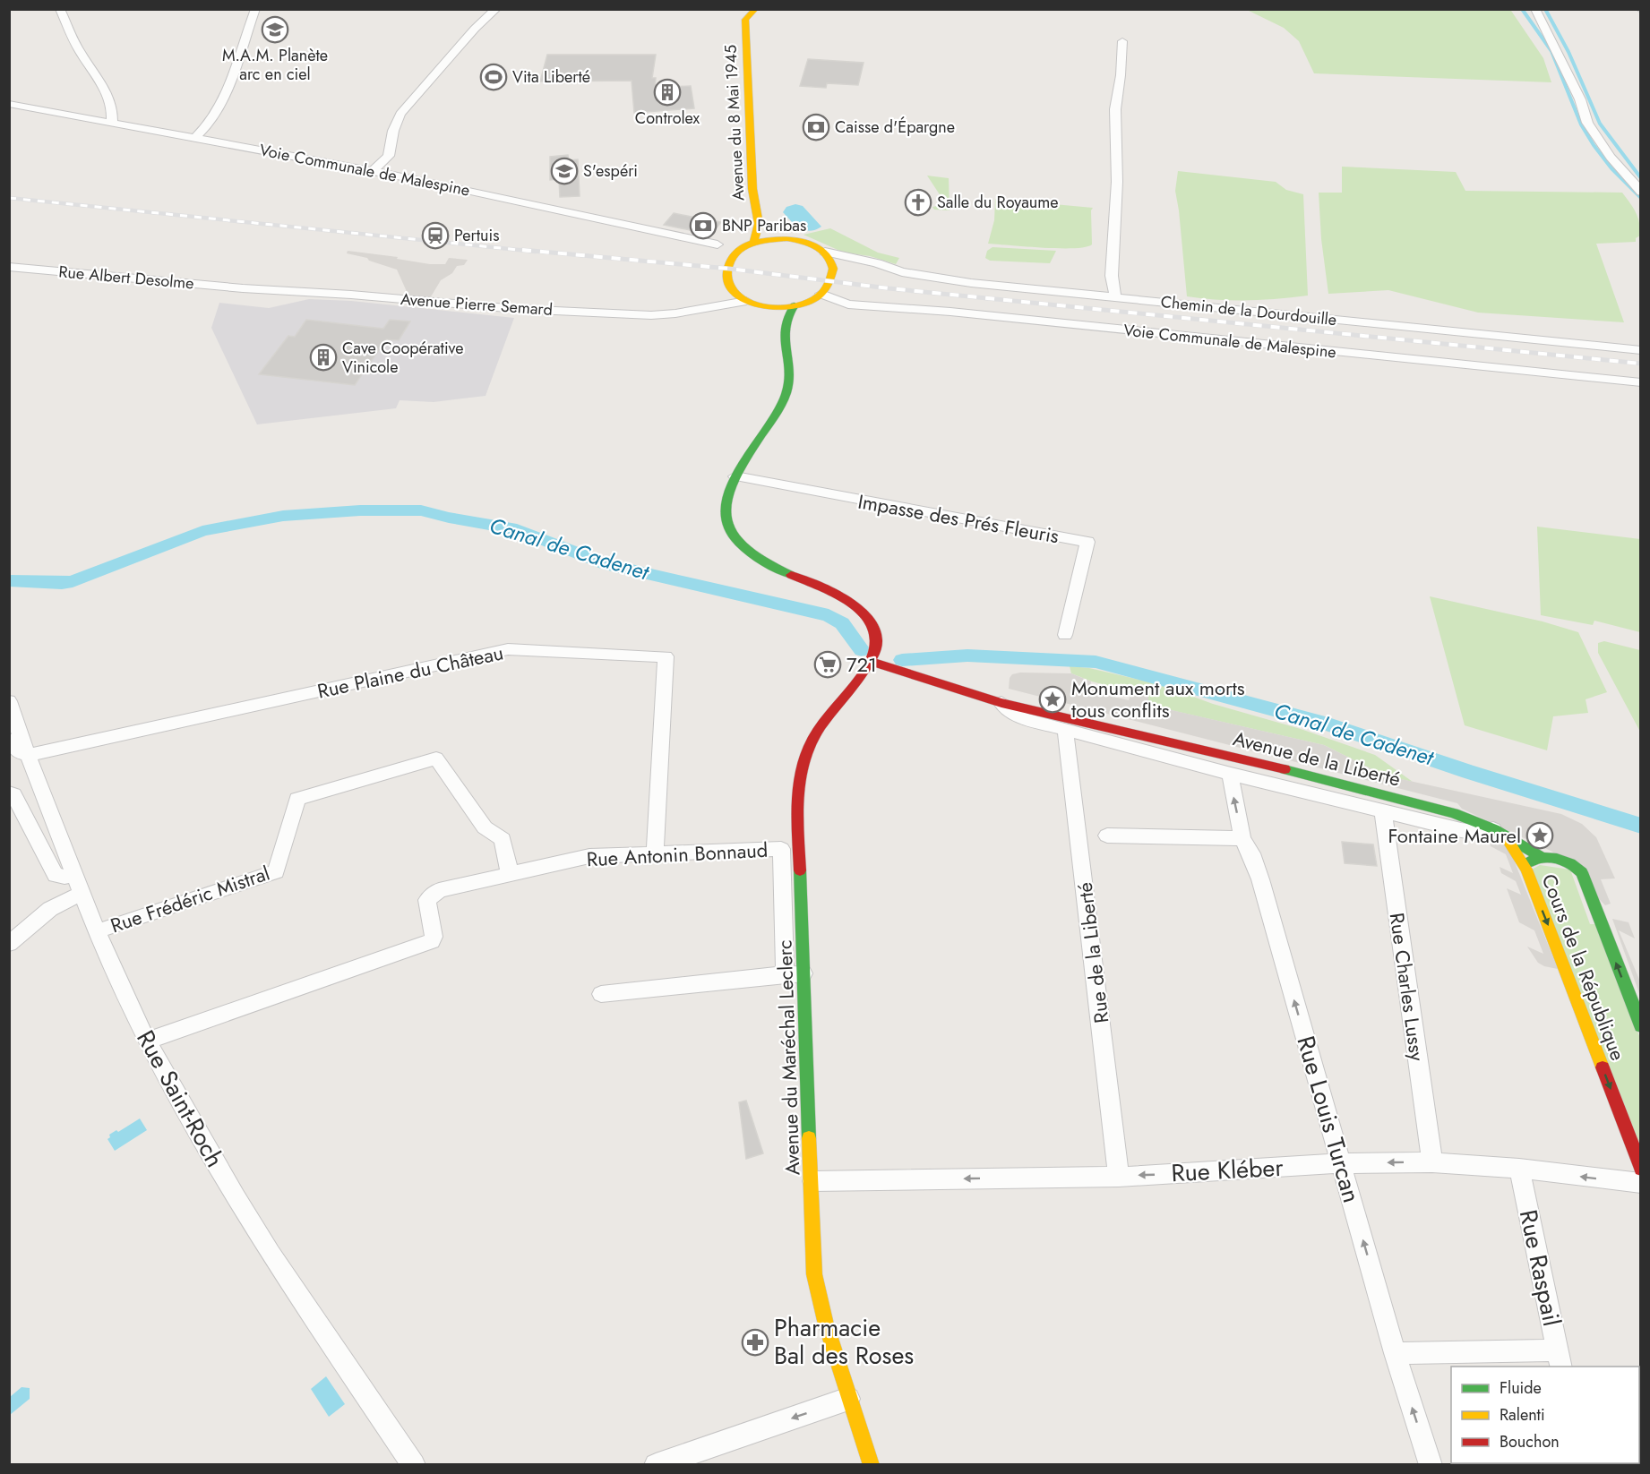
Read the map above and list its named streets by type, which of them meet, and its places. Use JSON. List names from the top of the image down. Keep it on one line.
{"streets":{"main road":["Avenue du 8 Mai 1945","Avenue de la Liberté","Cours de la République","Avenue du Maréchal Leclerc"],"street":["Voie Communale de Malespine","Rue Albert Desolme","Avenue Pierre Semard","Chemin de la Dourdouille","Impasse des Prés Fleuris","Rue Plaine du Château","Rue Antonin Bonnaud","Rue Frédéric Mistral","Rue de la Liberté","Rue Charles Lussy","Rue Saint-Roch","Rue Louis Turcan","Rue Kléber","Rue Raspail"]},"crossings":[["Avenue du 8 Mai 1945","Voie Communale de Malespine"],["Avenue du 8 Mai 1945","Avenue Pierre Semard"],["Avenue du 8 Mai 1945","Chemin de la Dourdouille"],["Voie Communale de Malespine","Avenue Pierre Semard"],["Voie Communale de Malespine","Chemin de la Dourdouille"],["Rue Albert Desolme","Avenue Pierre Semard"],["Avenue Pierre Semard","Chemin de la Dourdouille"],["Rue Plaine du Château","Rue Antonin Bonnaud"],["Rue Plaine du Château","Rue Saint-Roch"],["Avenue de la Liberté","Cours de la République"],["Avenue de la Liberté","Avenue du Maréchal Leclerc"],["Rue Antonin Bonnaud","Rue Frédéric Mistral"],["Rue Antonin Bonnaud","Rue Saint-Roch"],["Rue Frédéric Mistral","Rue Saint-Roch"],["Rue de la Liberté","Rue Kléber"],["Rue Charles Lussy","Rue Kléber"],["Avenue du Maréchal Leclerc","Rue Kléber"],["Rue Louis Turcan","Rue Kléber"],["Rue Kléber","Rue Raspail"]],"one_way":["Rue Louis Turcan","Rue Kléber"],"water":["Canal de Cadenet"],"places":{"school or university":["M.A.M. Planète arc en ciel","S'espéri"],"sports":["Vita Liberté"],"building":["Controlex","Cave Coopérative Vinicole"],"bank":["Caisse d'Épargne","BNP Paribas"],"church":["Salle du Royaume"],"station":["Pertuis"],"supermarket":["721"],"place":["Monument aux morts tous conflits","Fontaine Maurel"],"pharmacy":["Pharmacie Bal des Roses"]},"legend":["Fluide","Ralenti","Bouchon"]}
